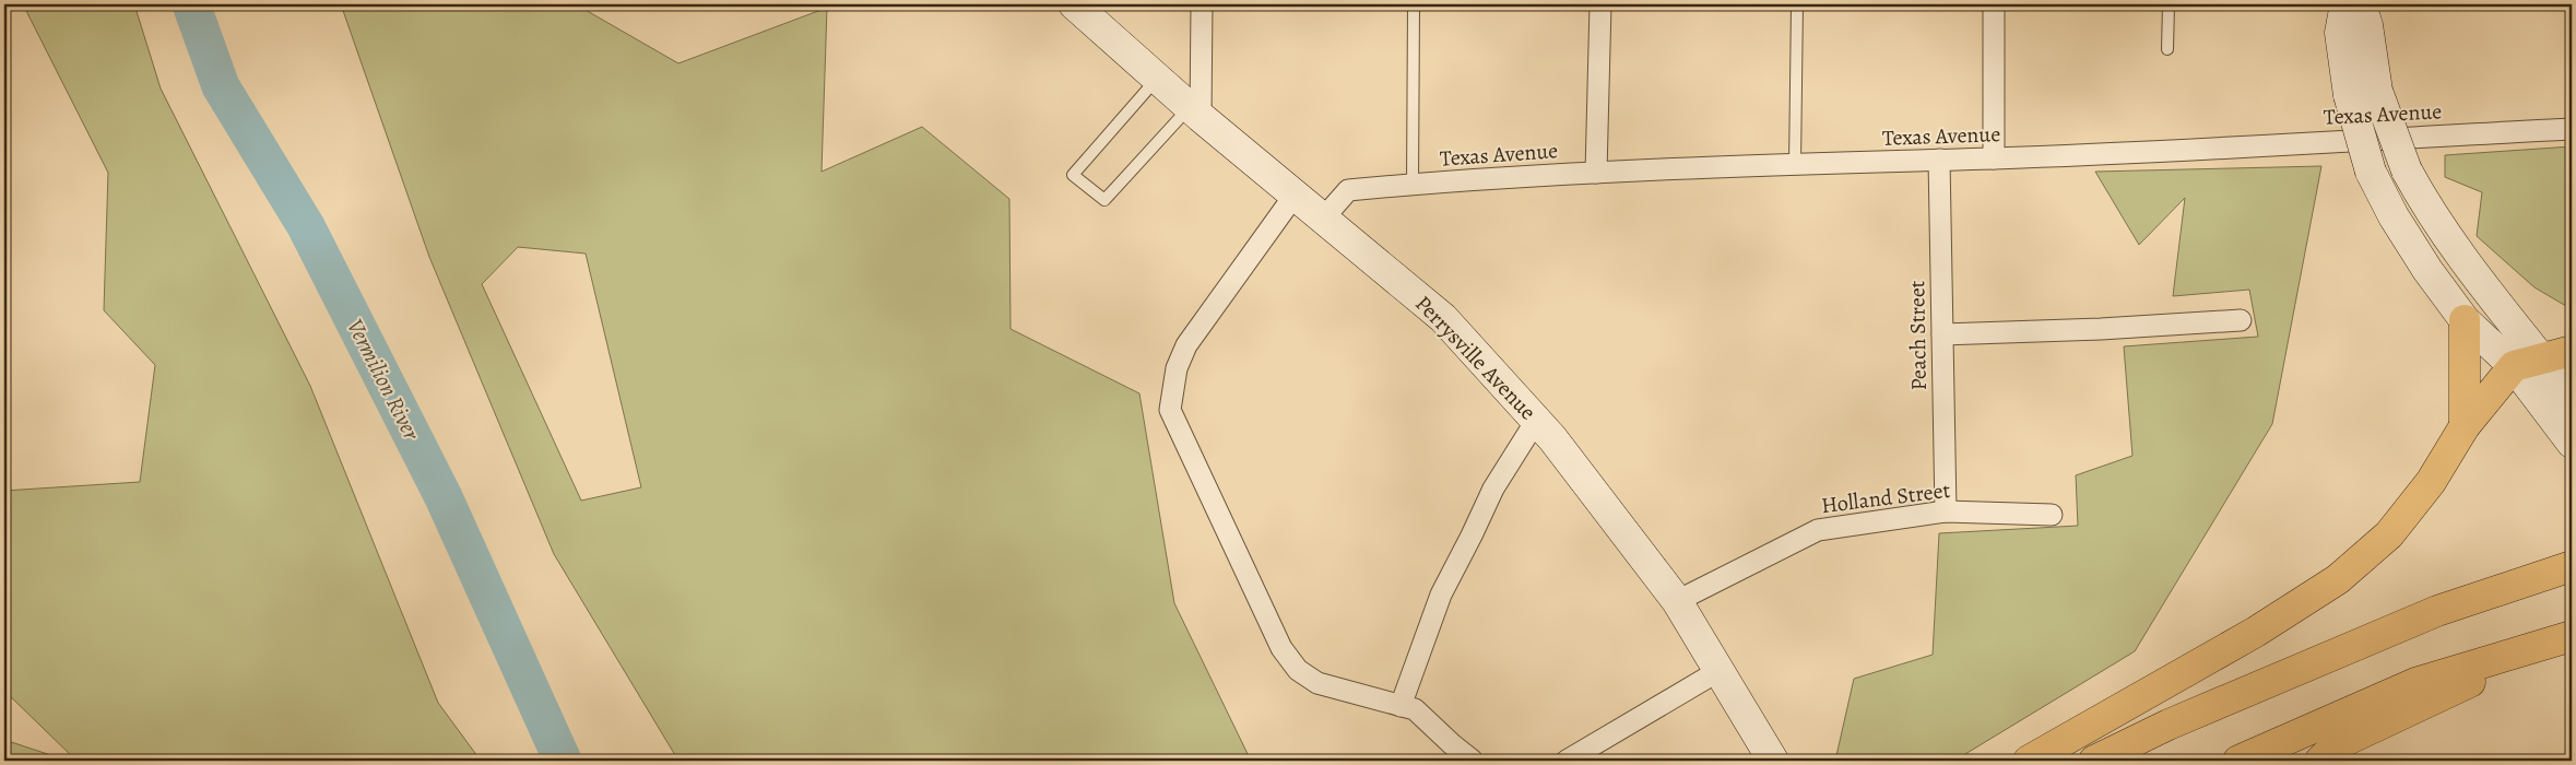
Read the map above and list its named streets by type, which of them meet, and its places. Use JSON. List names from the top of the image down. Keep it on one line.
{"streets":{"street":["Texas Avenue","Peach Street","Perrysville Avenue","Holland Street"]},"crossings":[["Texas Avenue","Peach Street"],["Texas Avenue","Perrysville Avenue"],["Peach Street","Holland Street"],["Perrysville Avenue","Holland Street"]],"water":["Vermilion River"]}
